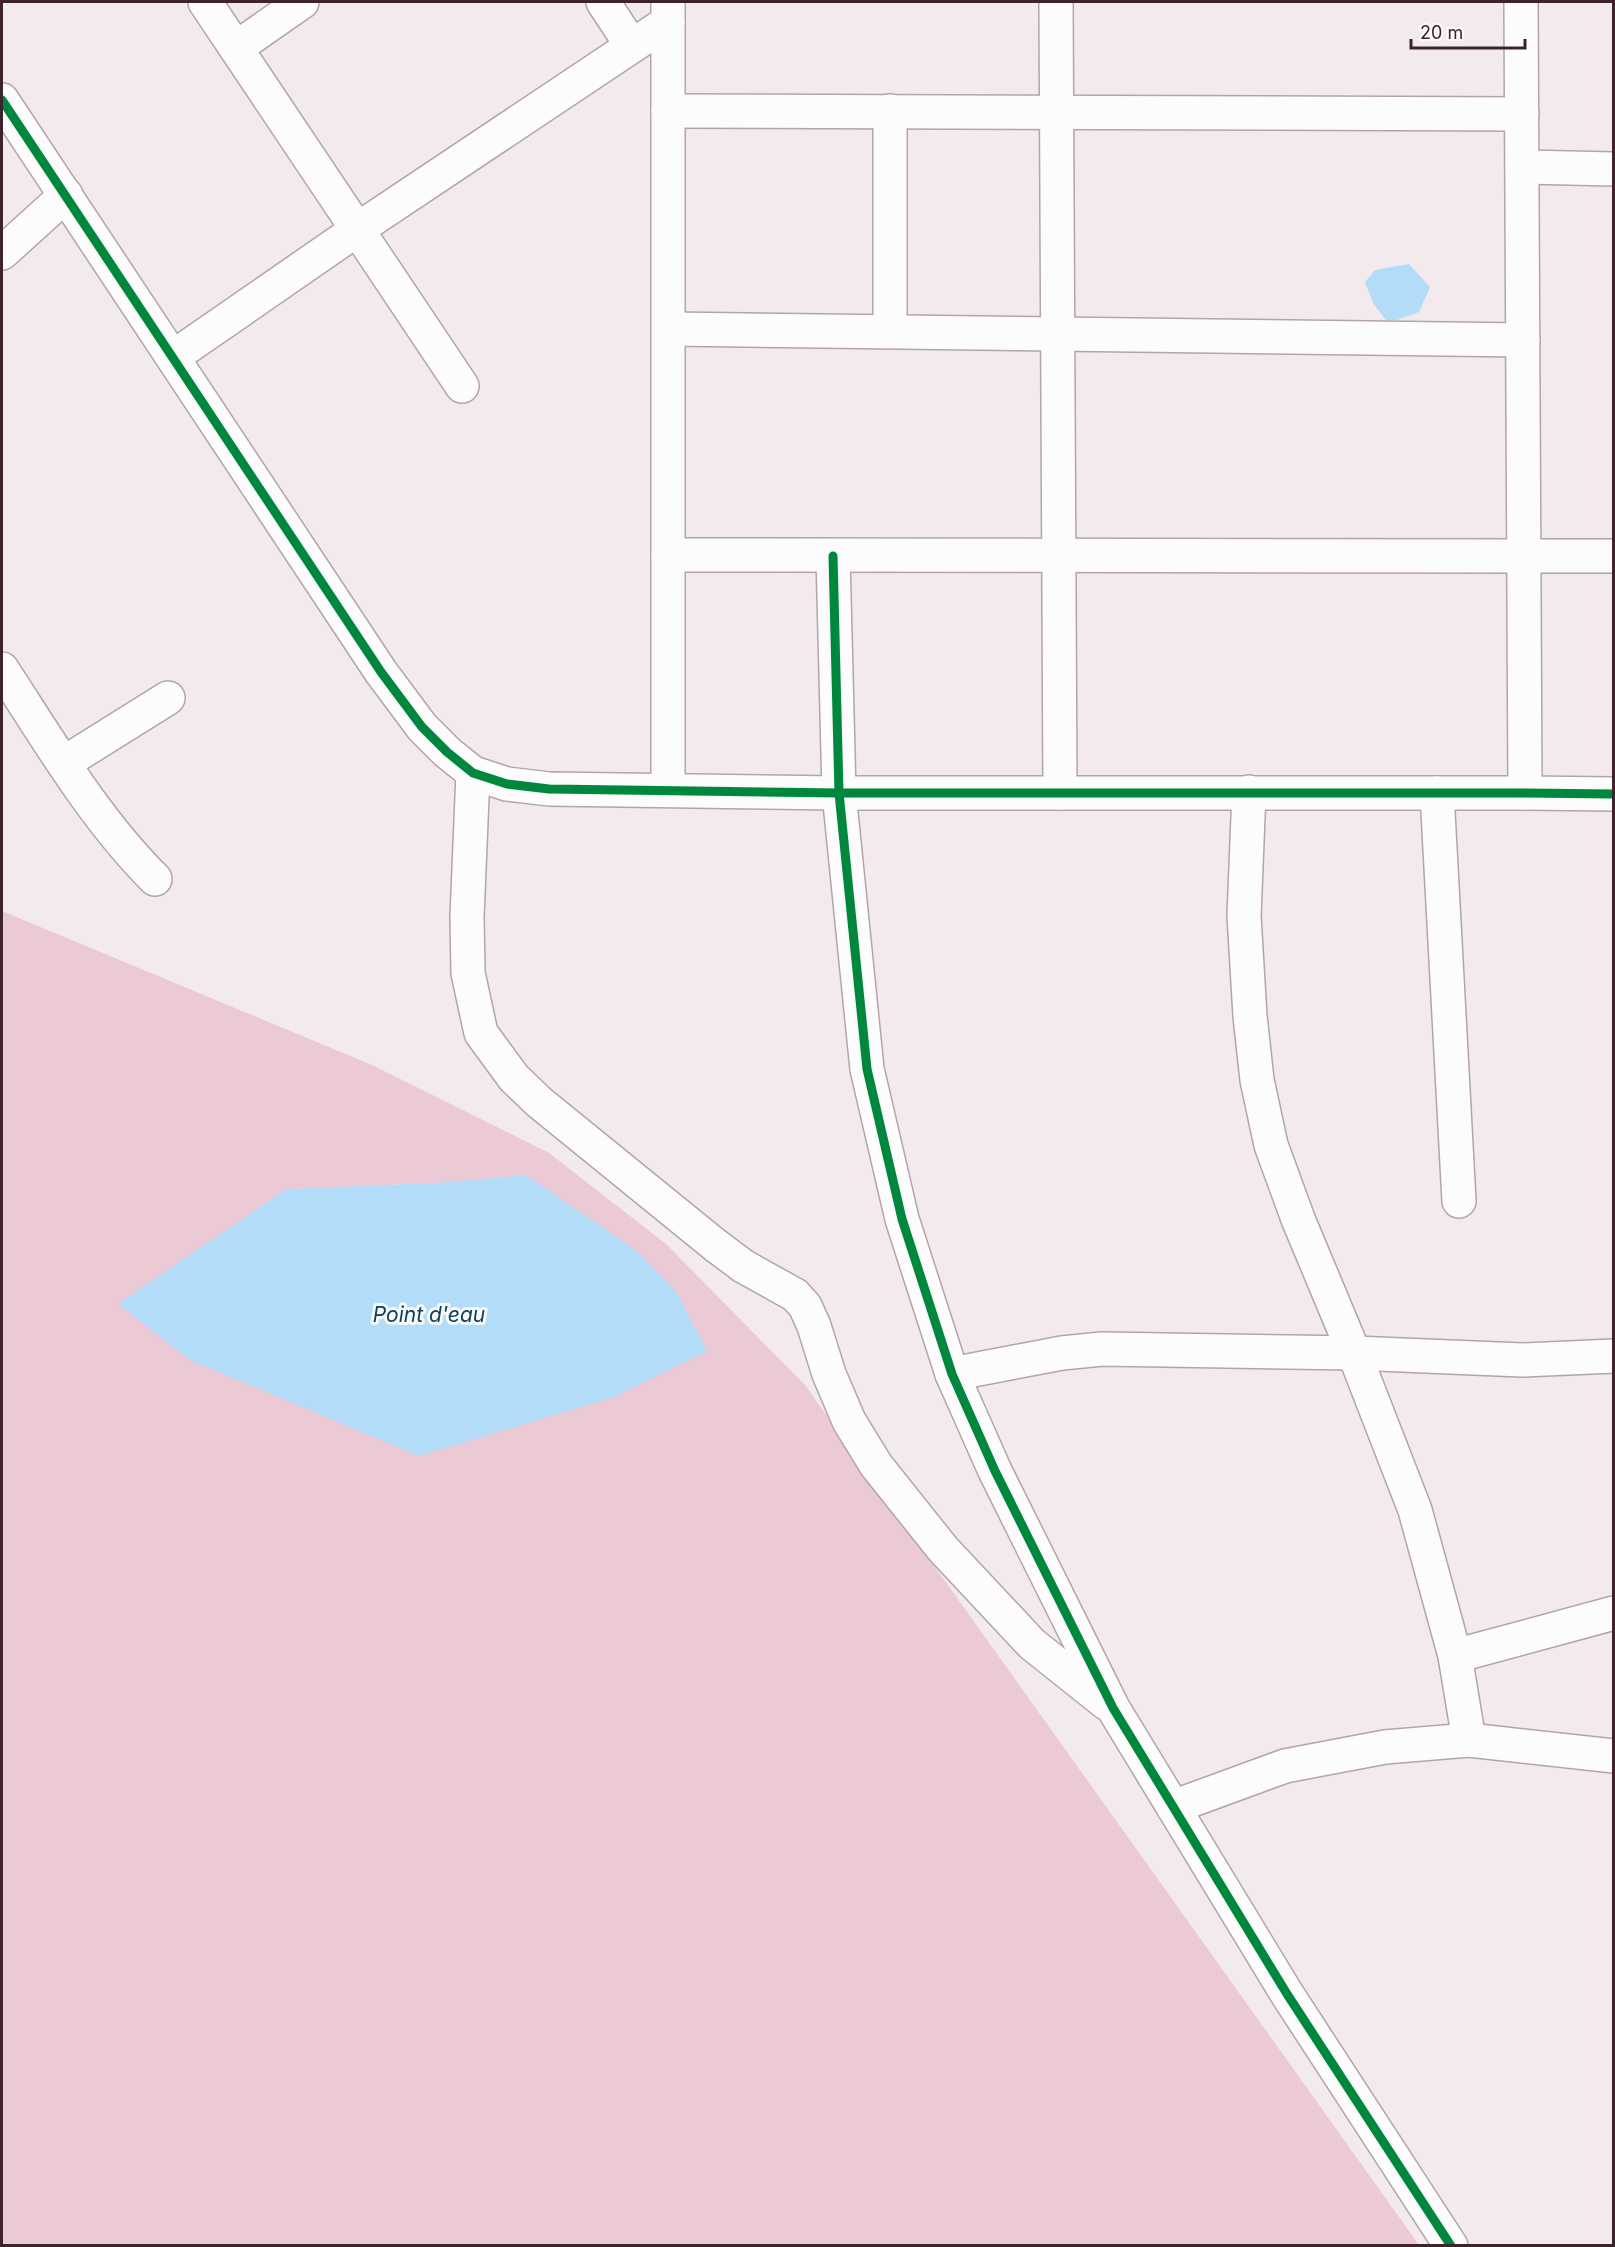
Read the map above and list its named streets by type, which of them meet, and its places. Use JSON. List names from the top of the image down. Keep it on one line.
{"water":["Point d'eau"],"scale_bar":"20 m"}
